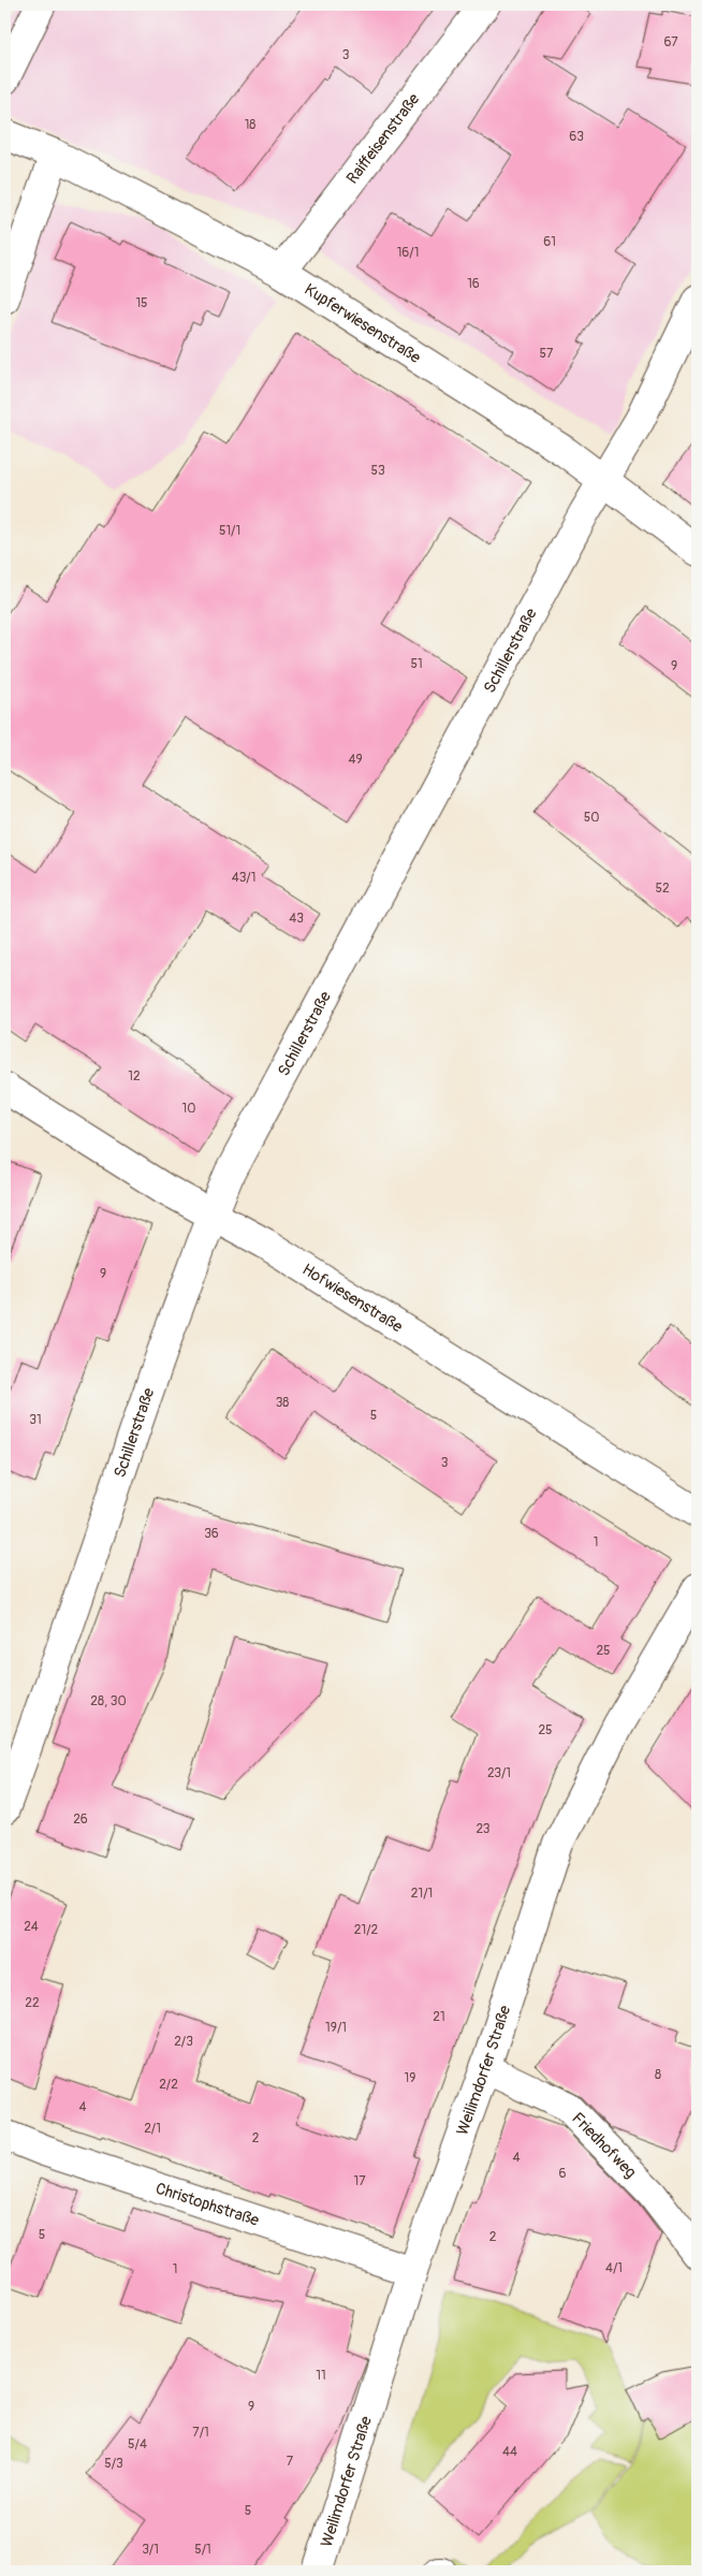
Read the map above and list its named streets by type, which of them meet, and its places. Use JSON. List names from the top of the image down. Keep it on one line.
{"streets":{"street":["Raiffeisenstraße","Kupferwiesenstraße","Schillerstraße","Hofwiesenstraße","Weilimdorfer Straße","Friedhofweg","Christophstraße"]},"crossings":[["Raiffeisenstraße","Kupferwiesenstraße"],["Kupferwiesenstraße","Schillerstraße"],["Schillerstraße","Hofwiesenstraße"],["Weilimdorfer Straße","Friedhofweg"],["Weilimdorfer Straße","Christophstraße"]],"house_numbers":["67","3","18","63","61","16/1","16","15","57","53","51/1","51","9","49","50","43/1","52","43","12","10","9","38","5","31","3","36","1","25","28, 30","25","23/1","26","23","21/1","24","21/2","22","21","19/1","2/3","8","19","2/2","4","2/1","2","4","6","17","5","2","4/1","1","11","9","7/1","5/4","44","7","5/3","5","3/1","5/1"]}
